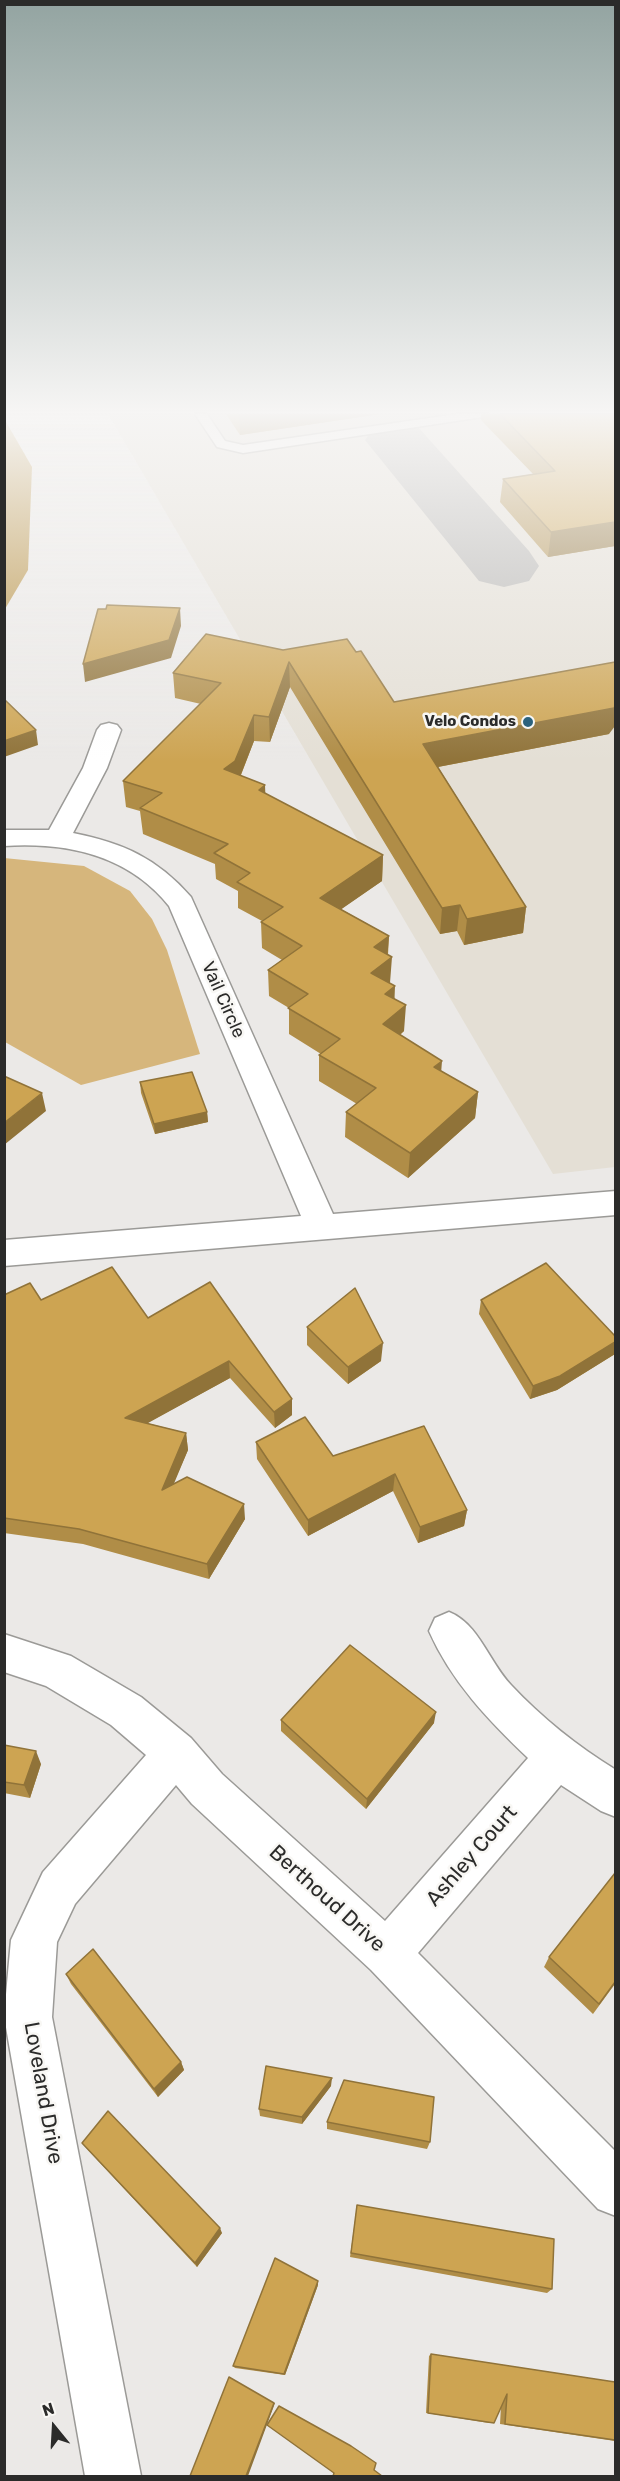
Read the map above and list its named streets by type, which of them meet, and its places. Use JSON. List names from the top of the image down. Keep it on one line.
{"streets":{"street":["Vail Circle","Ashley Court","Berthoud Drive","Loveland Drive"]},"crossings":[["Ashley Court","Berthoud Drive"],["Berthoud Drive","Loveland Drive"]],"places":["Velo Condos"],"north":"top"}
